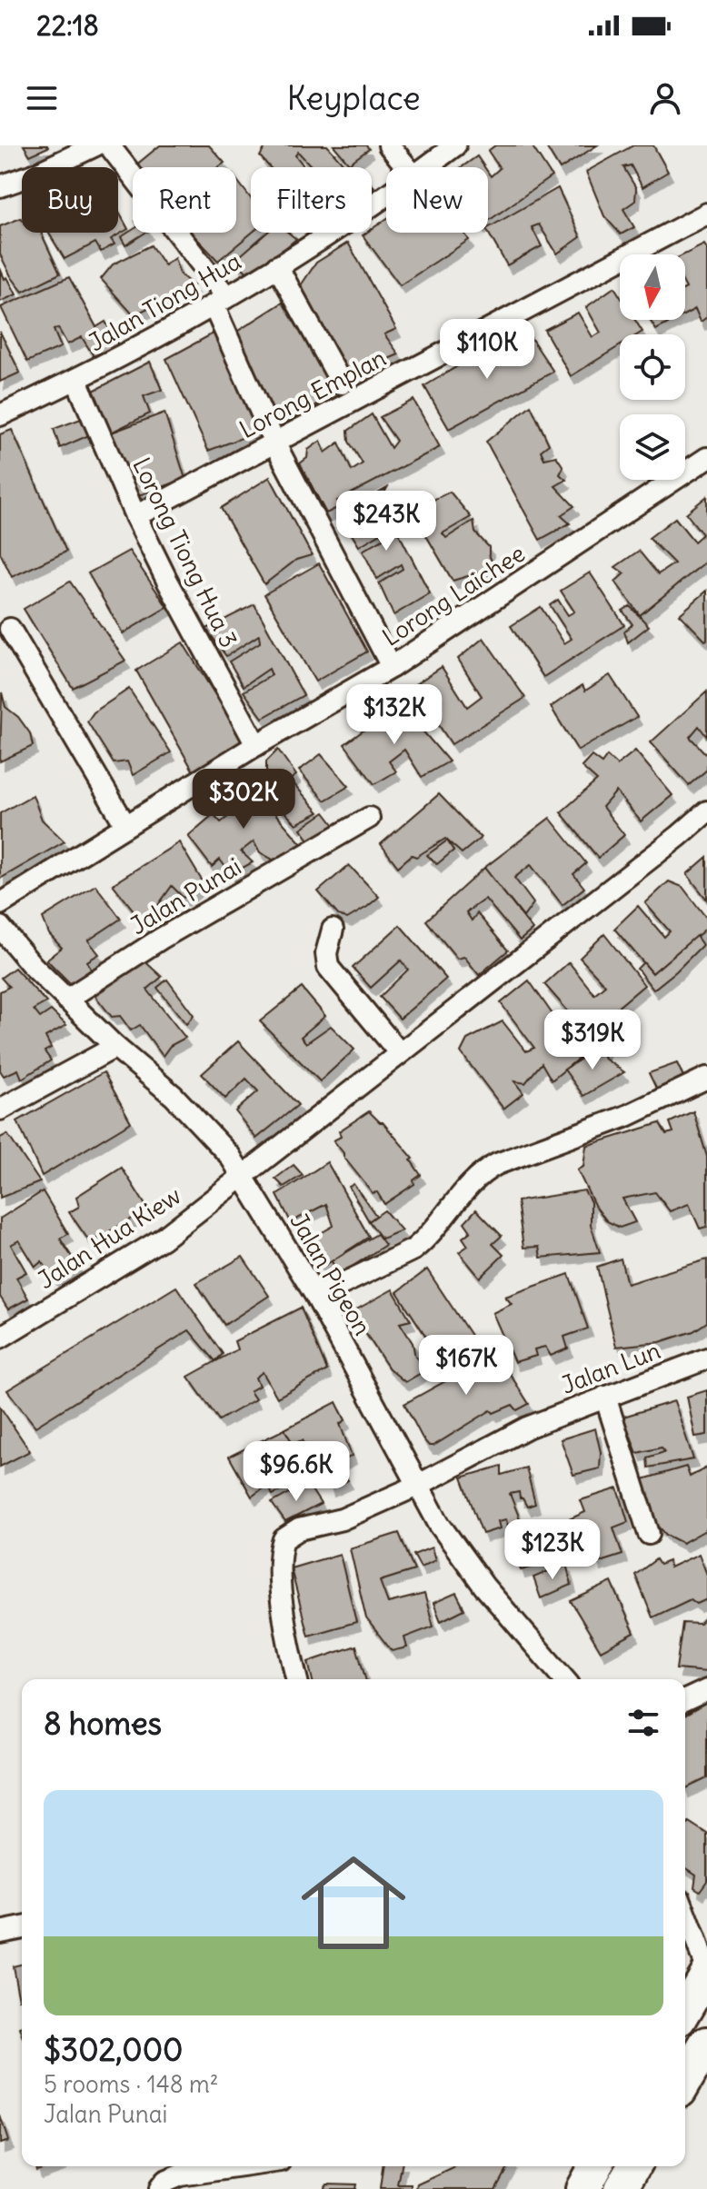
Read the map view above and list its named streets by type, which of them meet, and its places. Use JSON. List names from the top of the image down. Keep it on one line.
{"streets":{"street":["Jalan Tiong Hua","Lorong Emplan","Lorong Tiong Hua 3","Lorong Laichee","Jalan Punai","Jalan Hua Kiew","Jalan Pigeon","Jalan Lun"]},"crossings":[["Jalan Tiong Hua","Lorong Tiong Hua 3"],["Lorong Emplan","Lorong Tiong Hua 3"],["Lorong Tiong Hua 3","Lorong Laichee"],["Jalan Punai","Jalan Pigeon"],["Jalan Hua Kiew","Jalan Pigeon"],["Jalan Pigeon","Jalan Lun"]],"north":"bottom","page":{"status":"22:18","header":"Keyplace","chip":["Buy","Rent","Filters","New"],"price":["$110K","$243K","$132K","$302K","$319K","$167K","$96.6K","$123K"],"heading":"8 homes","list":[{"name":"$302,000","note":"5 rooms · 148 m² · Jalan Punai"}]}}
